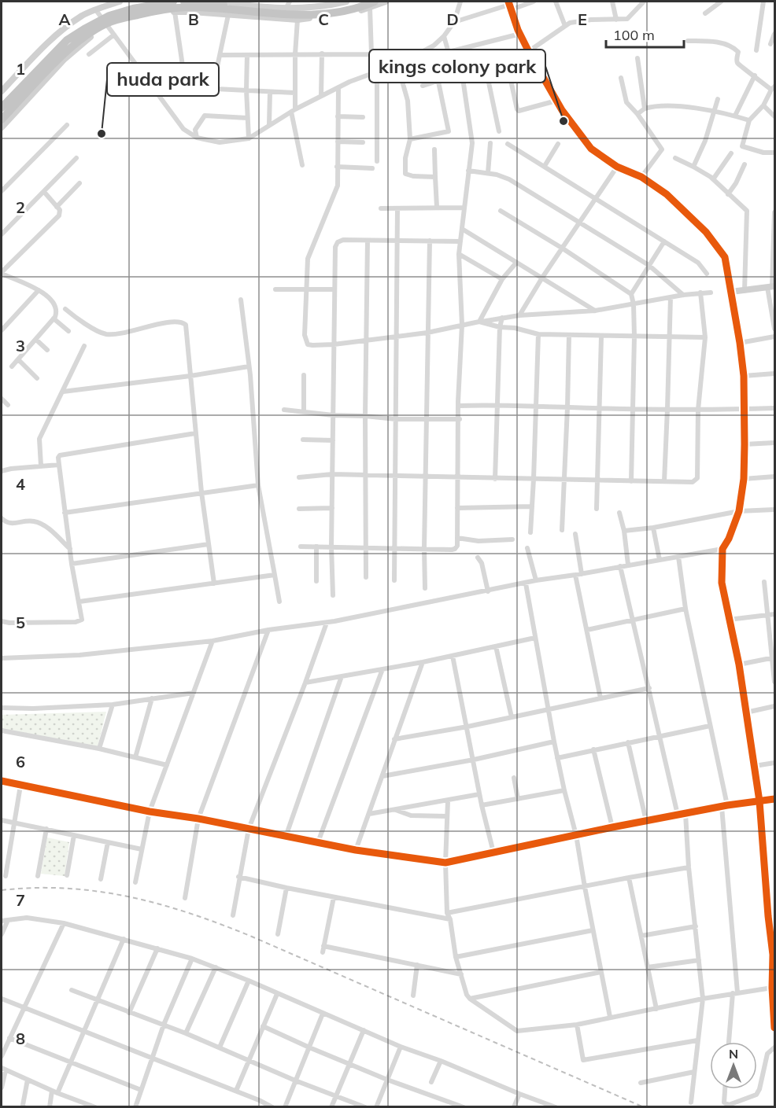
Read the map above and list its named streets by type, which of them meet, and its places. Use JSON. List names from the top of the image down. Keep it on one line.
{"places":["kings colony park","huda park"],"scale_bar":"100 m","north":"top","grid":{"columns":["A","B","C","D","E"],"rows":["1","2","3","4","5","6","7","8"]}}
